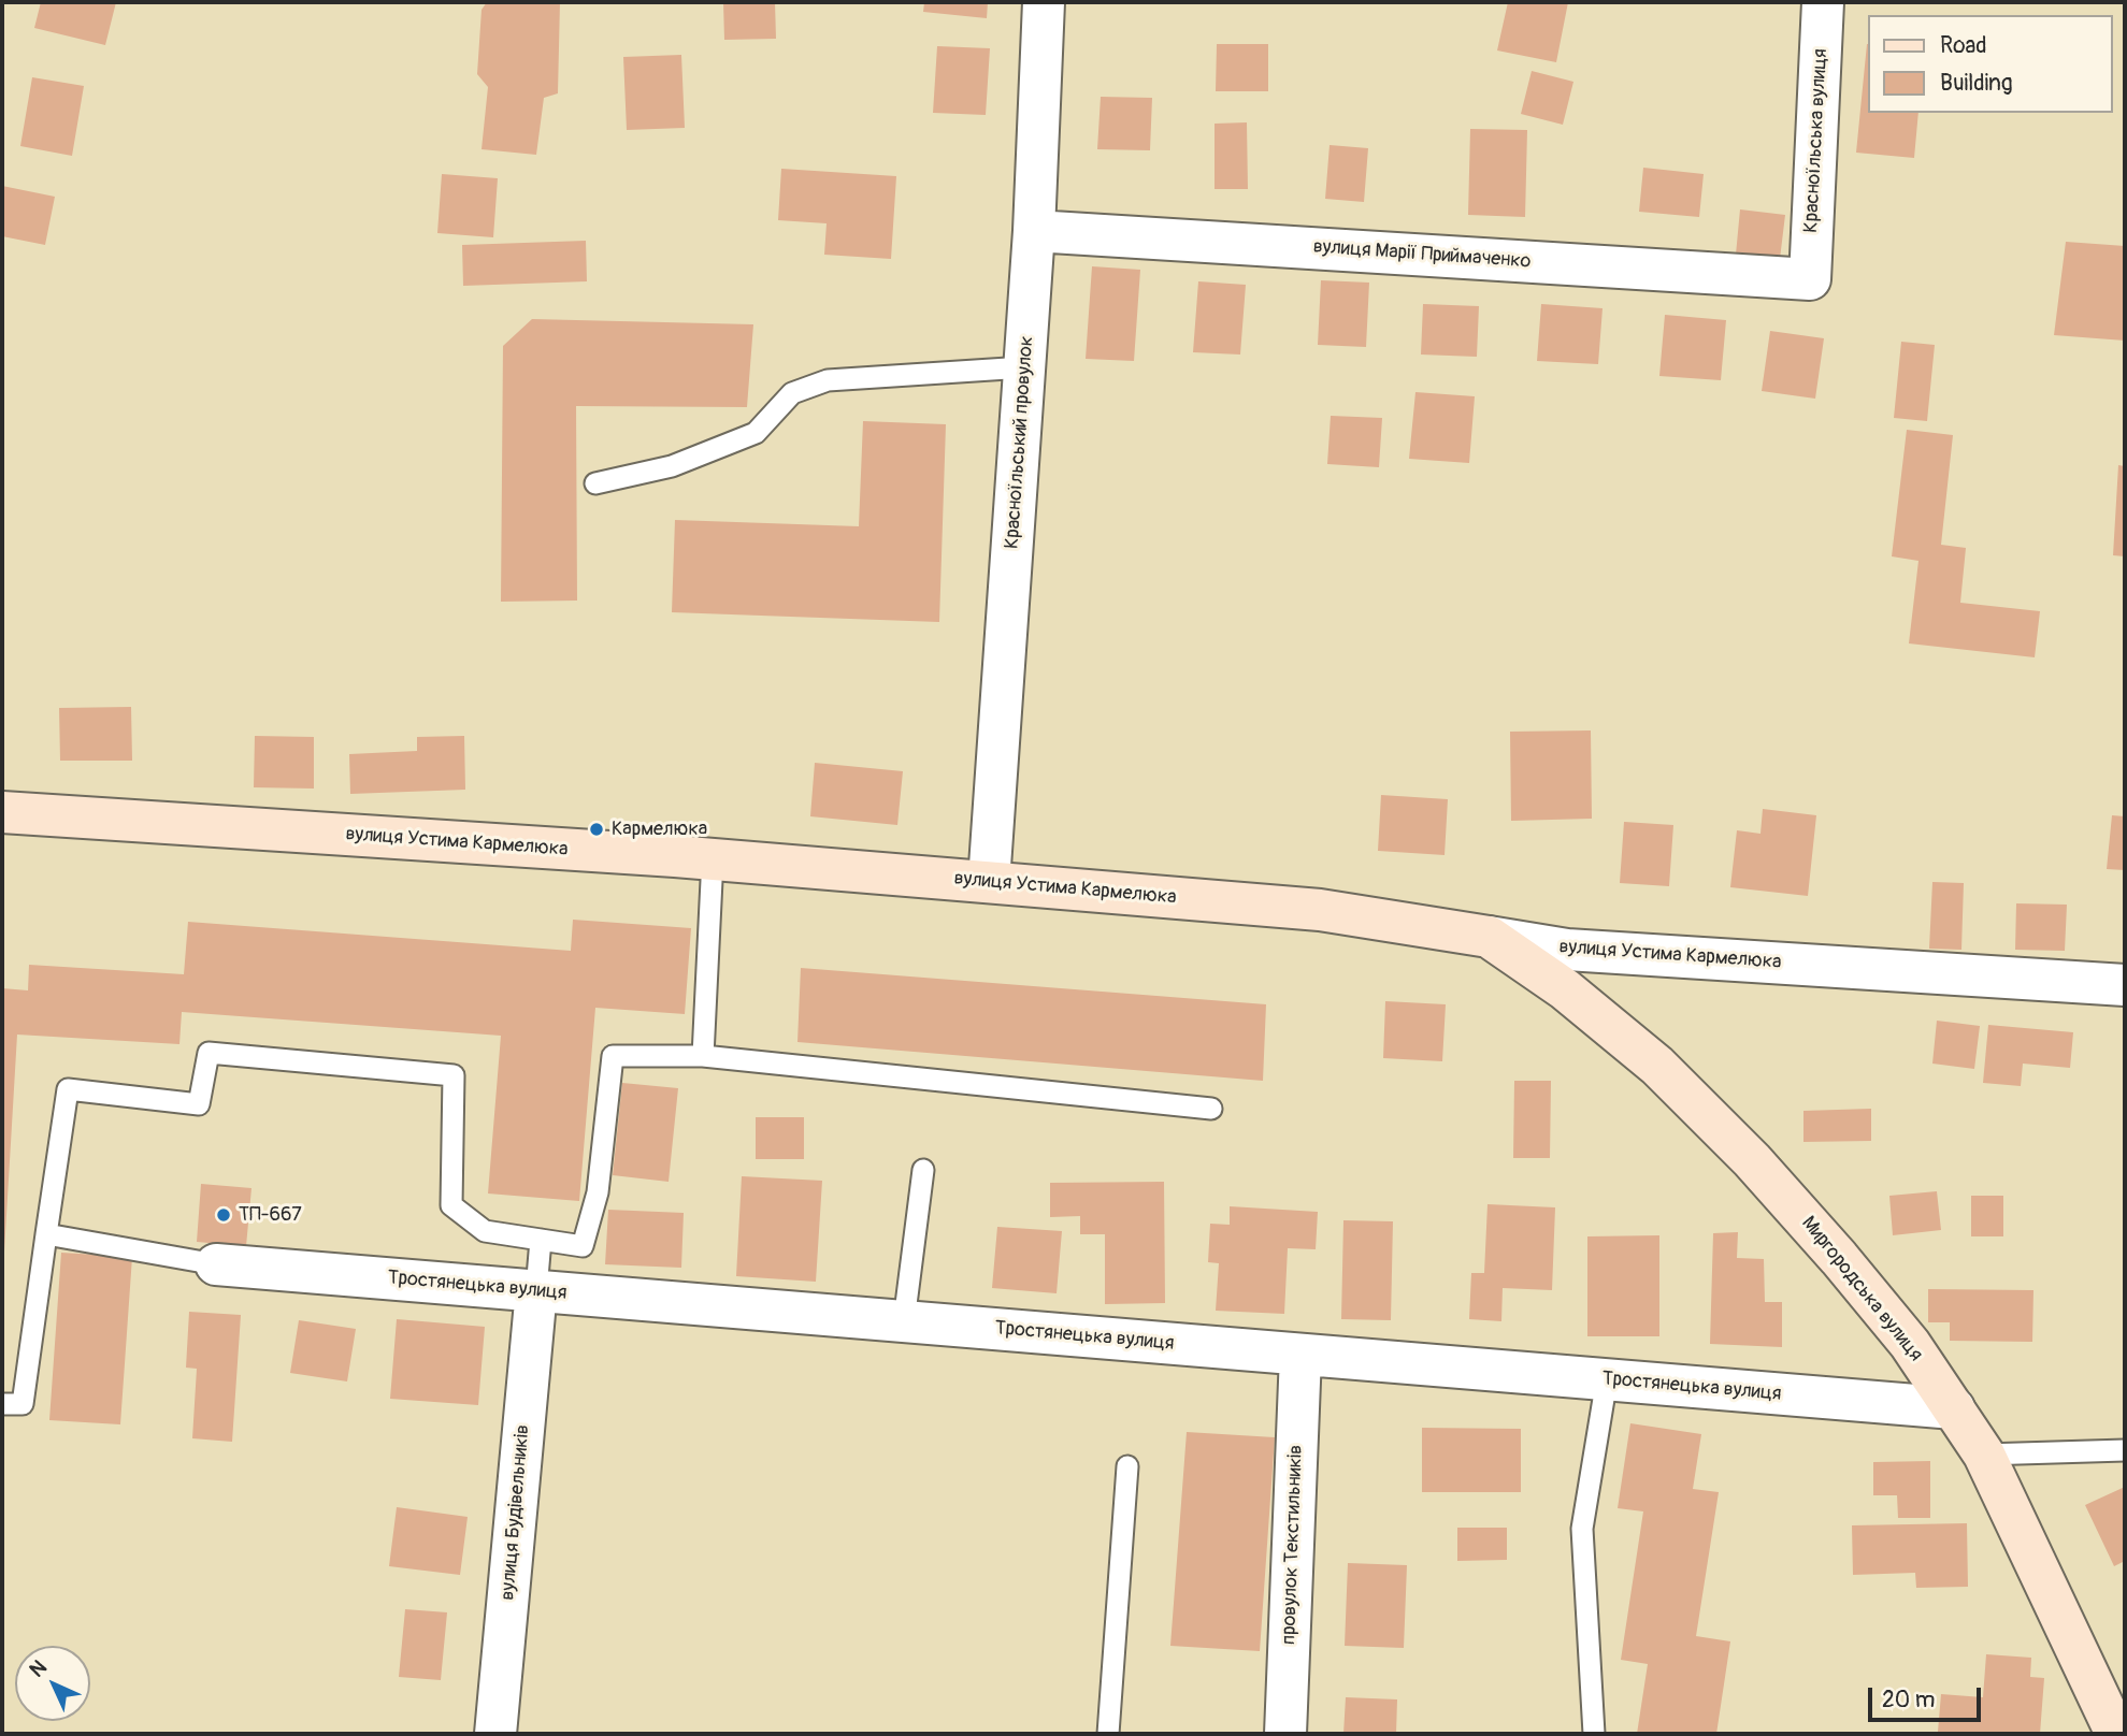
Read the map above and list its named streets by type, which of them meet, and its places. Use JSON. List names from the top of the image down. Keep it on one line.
{"streets":{"main road":["вулиця Устима Кармелюка","Миргородська вулиця"],"street":["Красноїльська вулиця","вулиця Марії Приймаченко","Красноїльський провулок","Тростянецька вулиця","вулиця Будівельників","провулок Текстильників"]},"crossings":[["Красноїльська вулиця","вулиця Марії Приймаченко"],["вулиця Марії Приймаченко","Красноїльський провулок"],["Красноїльський провулок","вулиця Устима Кармелюка"],["вулиця Устима Кармелюка","Миргородська вулиця"],["Тростянецька вулиця","Миргородська вулиця"],["Тростянецька вулиця","вулиця Будівельників"],["Тростянецька вулиця","провулок Текстильників"]],"places":["Кармелюка","ТП-667"],"legend":["Road","Building"],"scale_bar":"20 m","north":"top left"}
